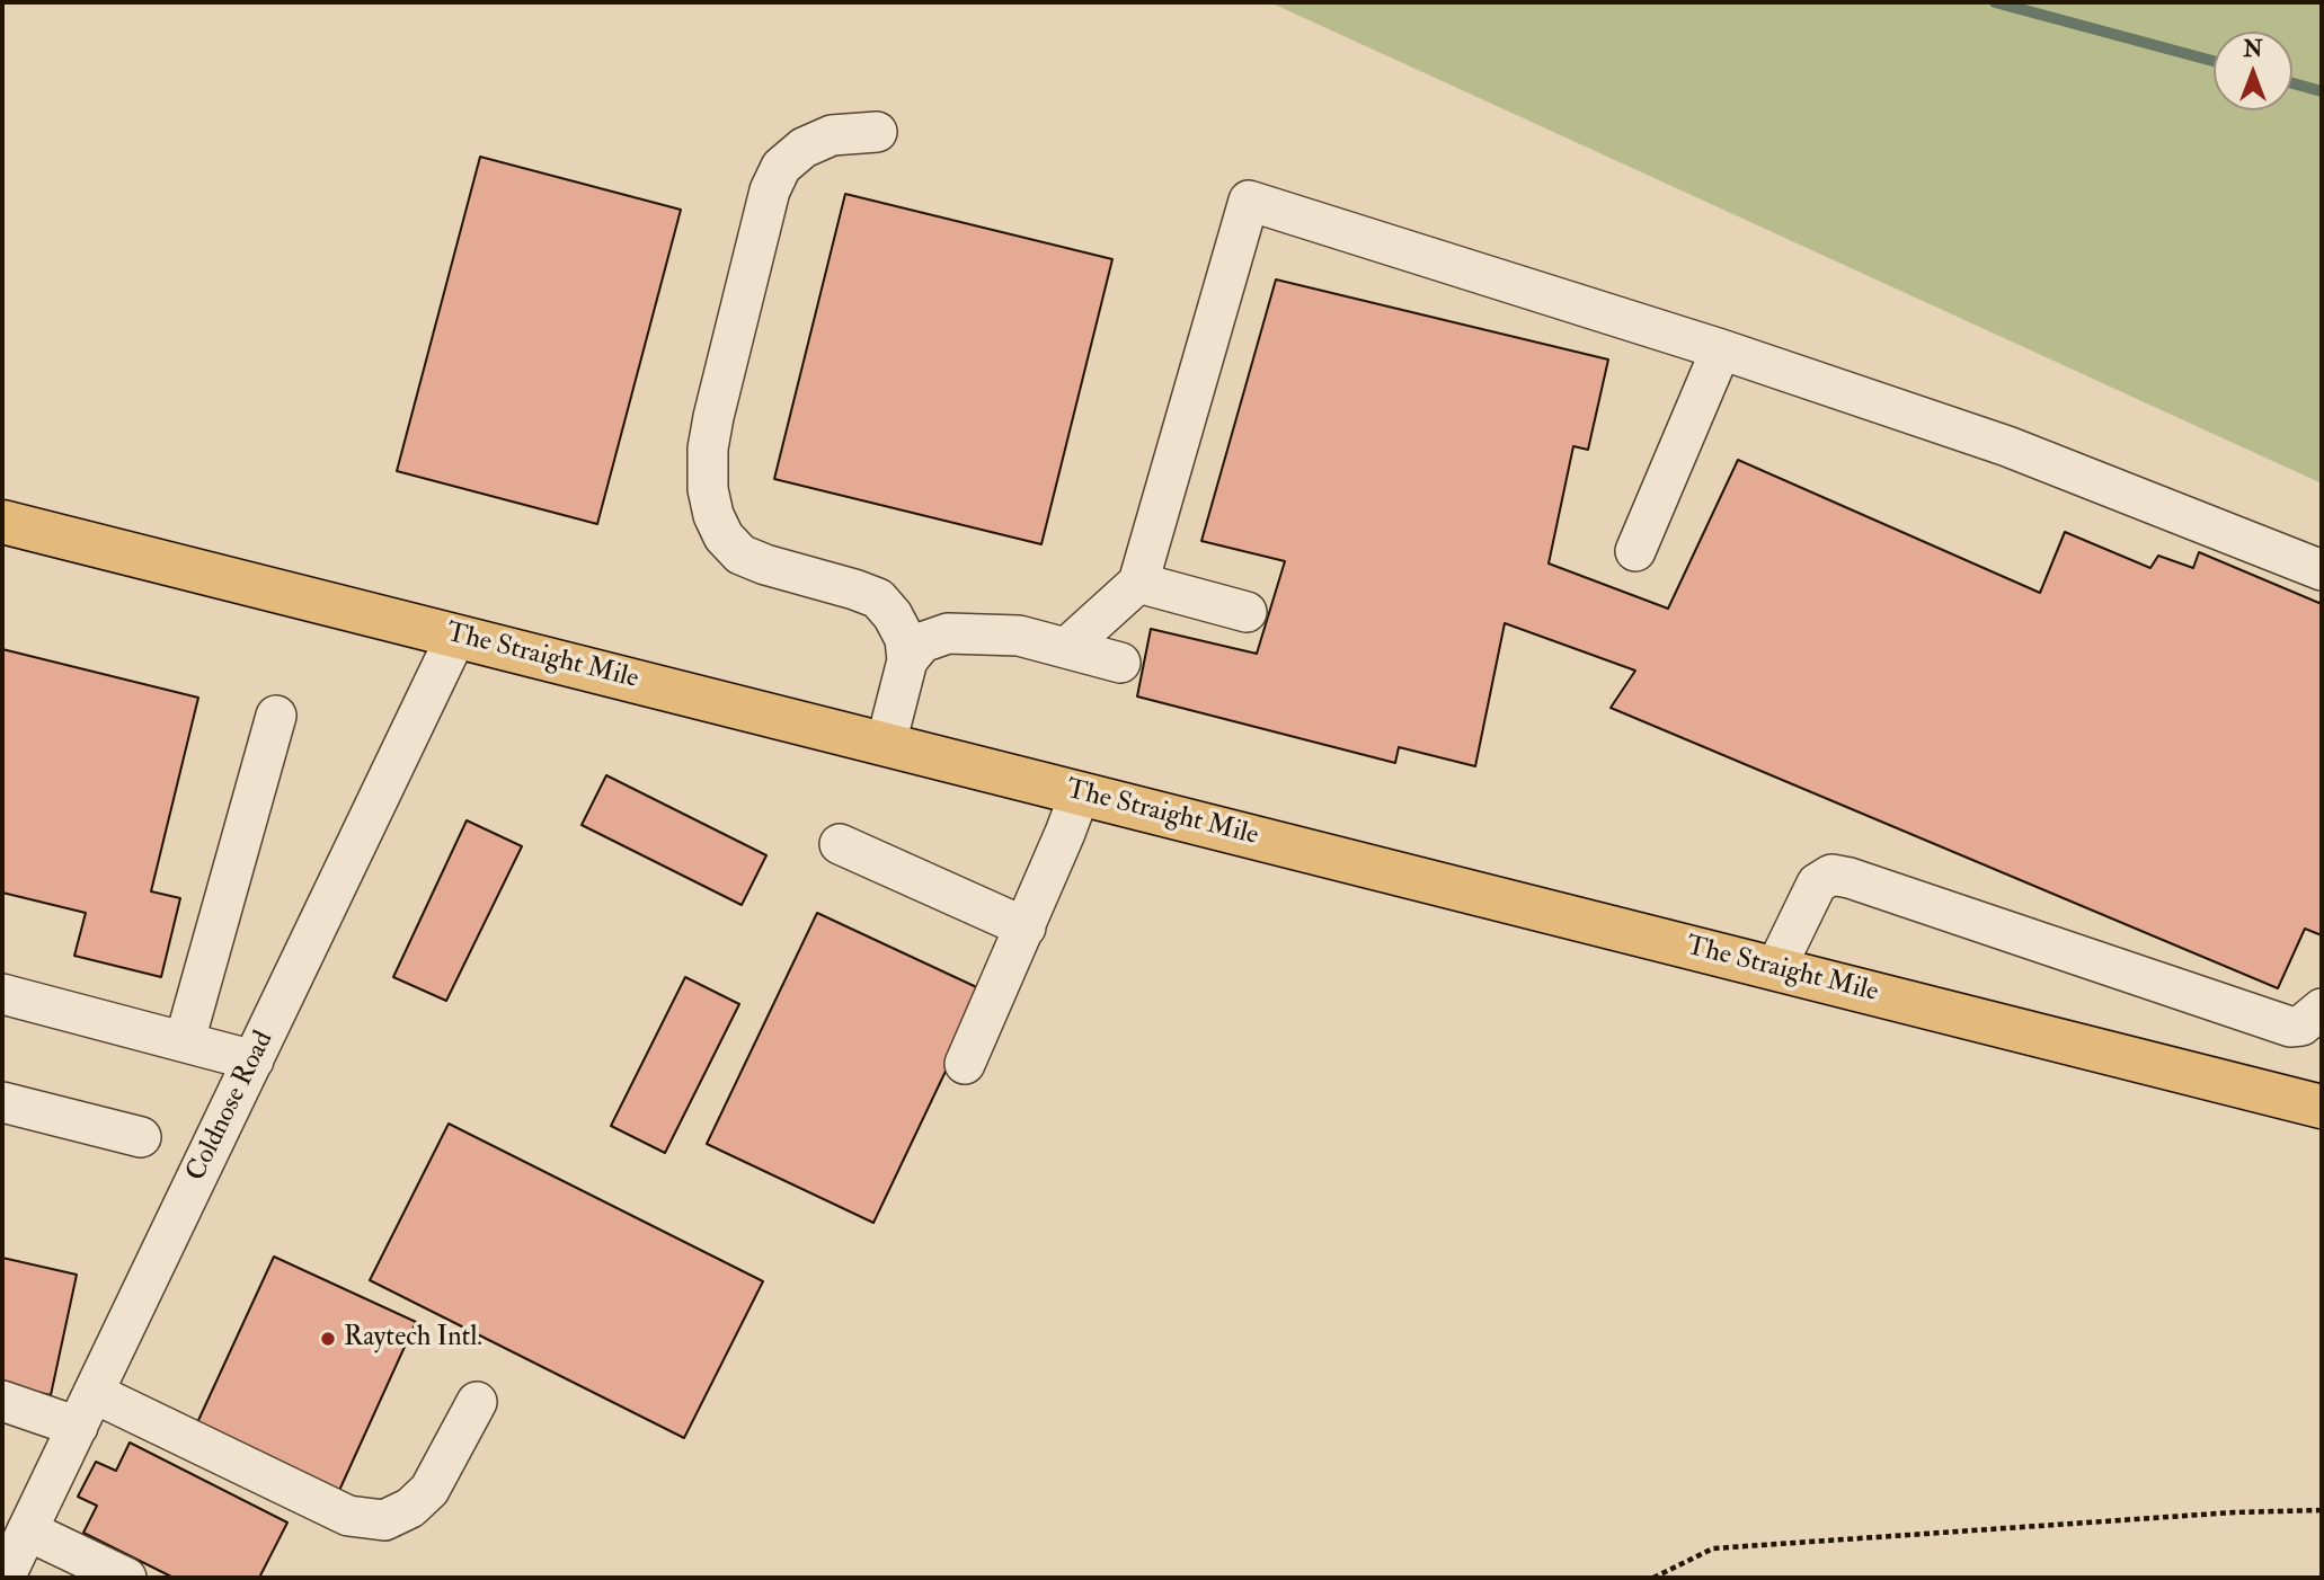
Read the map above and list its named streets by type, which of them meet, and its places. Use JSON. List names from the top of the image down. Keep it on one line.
{"streets":{"main road":["The Straight Mile"],"street":["Coldnose Road"]},"crossings":[["The Straight Mile","Coldnose Road"]],"places":["Raytech Intl."],"north":"top"}
